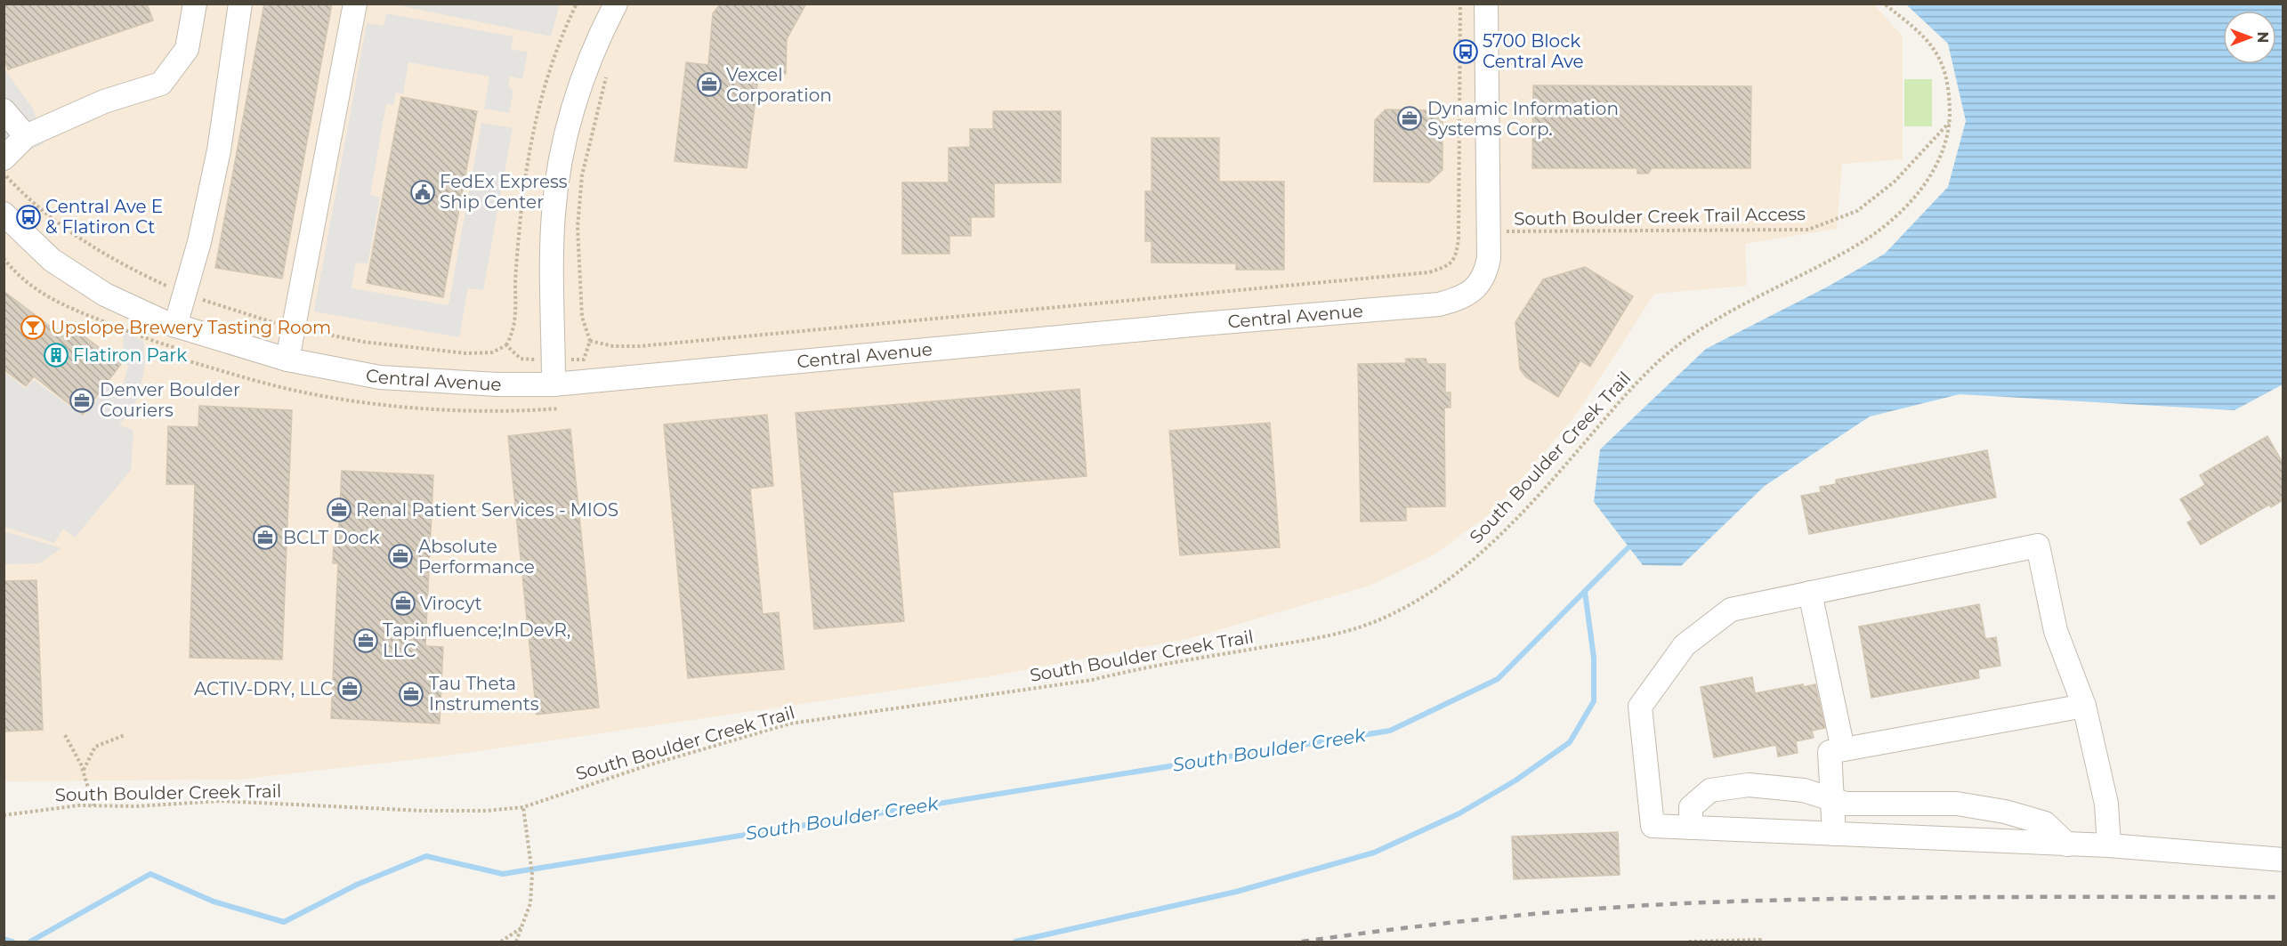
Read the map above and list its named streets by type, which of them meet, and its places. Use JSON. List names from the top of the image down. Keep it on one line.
{"streets":{"street":["Central Avenue"],"path":["South Boulder Creek Trail Access","South Boulder Creek Trail"]},"crossings":[["South Boulder Creek Trail Access","Central Avenue"],["South Boulder Creek Trail Access","South Boulder Creek Trail"]],"water":["South Boulder Creek"],"places":{"bus stop":["5700 Block Central Ave","Central Ave E & Flatiron Ct"],"office":["Vexcel Corporation","Dynamic Information Systems Corp.","Denver Boulder Couriers","Renal Patient Services - MIOS","BCLT Dock","Absolute Performance","Virocyt","Tapinfluence;InDevR, LLC","ACTIV-DRY, LLC","Tau Theta Instruments"],"public building":["FedEx Express Ship Center"],"bar":["Upslope Brewery Tasting Room"],"building":["Flatiron Park"]},"north":"right"}
